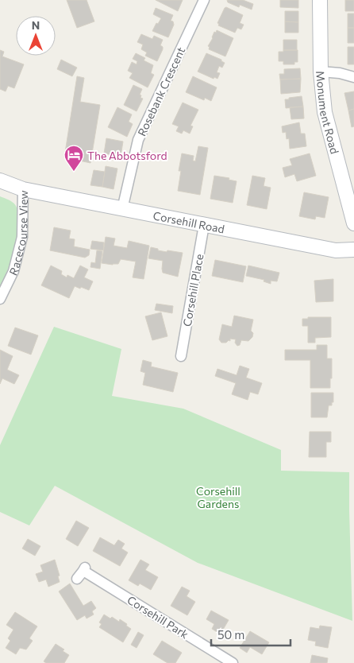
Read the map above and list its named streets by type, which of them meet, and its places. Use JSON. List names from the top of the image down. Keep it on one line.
{"streets":{"street":["Rosebank Crescent","Monument Road","Corsehill Road","Racecourse View","Corsehill Place","Corsehill Park"]},"crossings":[["Rosebank Crescent","Corsehill Road"],["Corsehill Road","Racecourse View"],["Corsehill Road","Corsehill Place"]],"parks":["Corsehill Gardens"],"places":{"hotel":["The Abbotsford"]},"scale_bar":"50 m","north":"top"}
